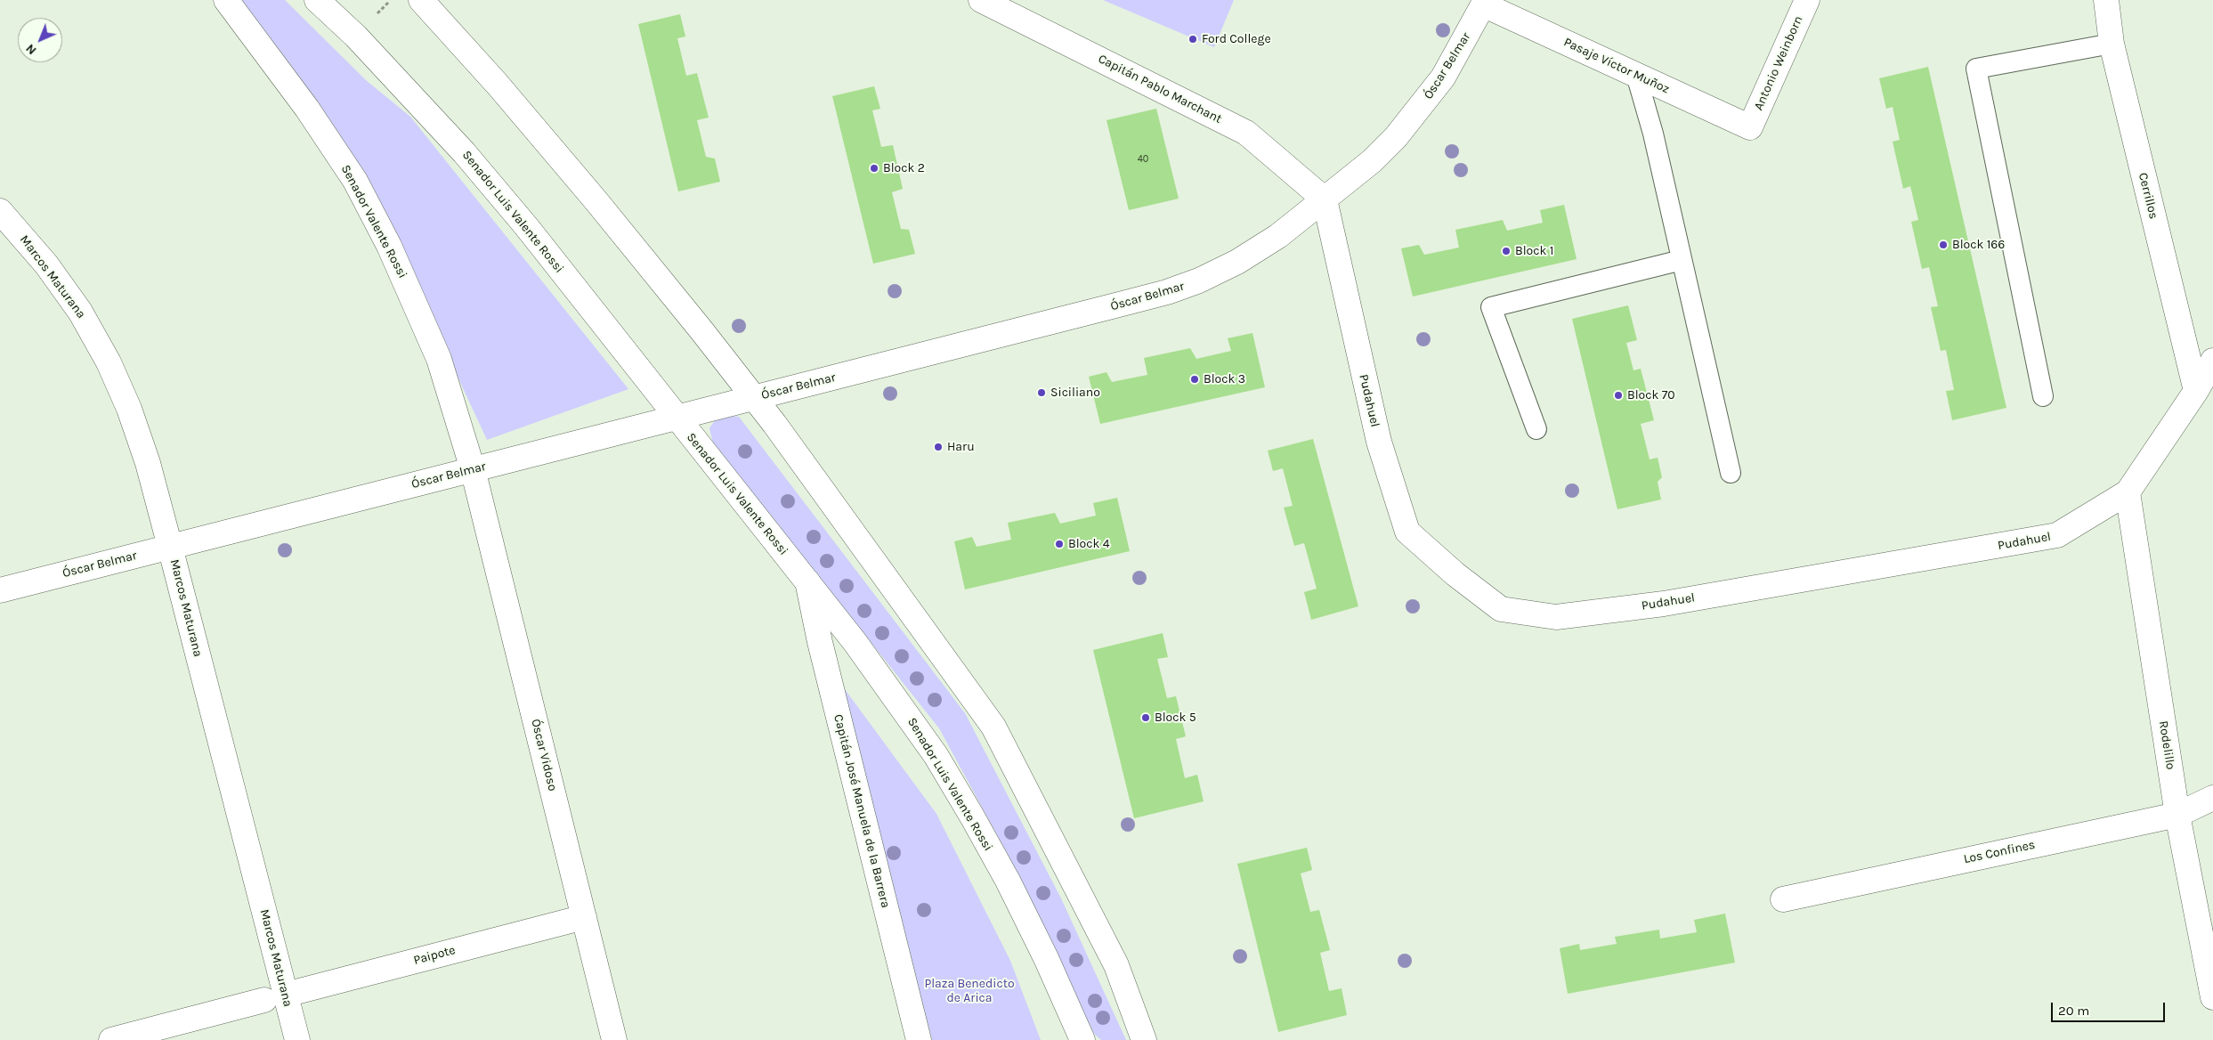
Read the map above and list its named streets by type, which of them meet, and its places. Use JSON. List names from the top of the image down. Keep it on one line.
{"streets":{"street":["Antonio Weinborn","Óscar Belmar","Pasaje Víctor Muñoz","Capitán Pablo Marchant","Cerrillos","Senador Luis Valente Rossi","Senador Valente Rossi","Marcos Maturana","Pudahuel","Rodelillo","Óscar Vidoso","Capitán José Manuela de la Barrera","Los Confines","Paipote"]},"crossings":[["Antonio Weinborn","Pasaje Víctor Muñoz"],["Óscar Belmar","Pasaje Víctor Muñoz"],["Óscar Belmar","Capitán Pablo Marchant"],["Óscar Belmar","Senador Luis Valente Rossi"],["Óscar Belmar","Senador Valente Rossi"],["Óscar Belmar","Marcos Maturana"],["Óscar Belmar","Pudahuel"],["Óscar Belmar","Óscar Vidoso"],["Capitán Pablo Marchant","Pudahuel"],["Cerrillos","Pudahuel"],["Senador Luis Valente Rossi","Capitán José Manuela de la Barrera"],["Senador Valente Rossi","Óscar Vidoso"],["Marcos Maturana","Paipote"],["Pudahuel","Rodelillo"],["Rodelillo","Los Confines"],["Óscar Vidoso","Paipote"]],"parks":["Plaza Benedicto de Arica"],"places":["Ford College","Block 2","Block 166","Block 1","Block 3","Siciliano","Block 70","Haru","Block 4","Block 5"],"house_numbers":["40"],"scale_bar":"20 m","north":"bottom left"}
